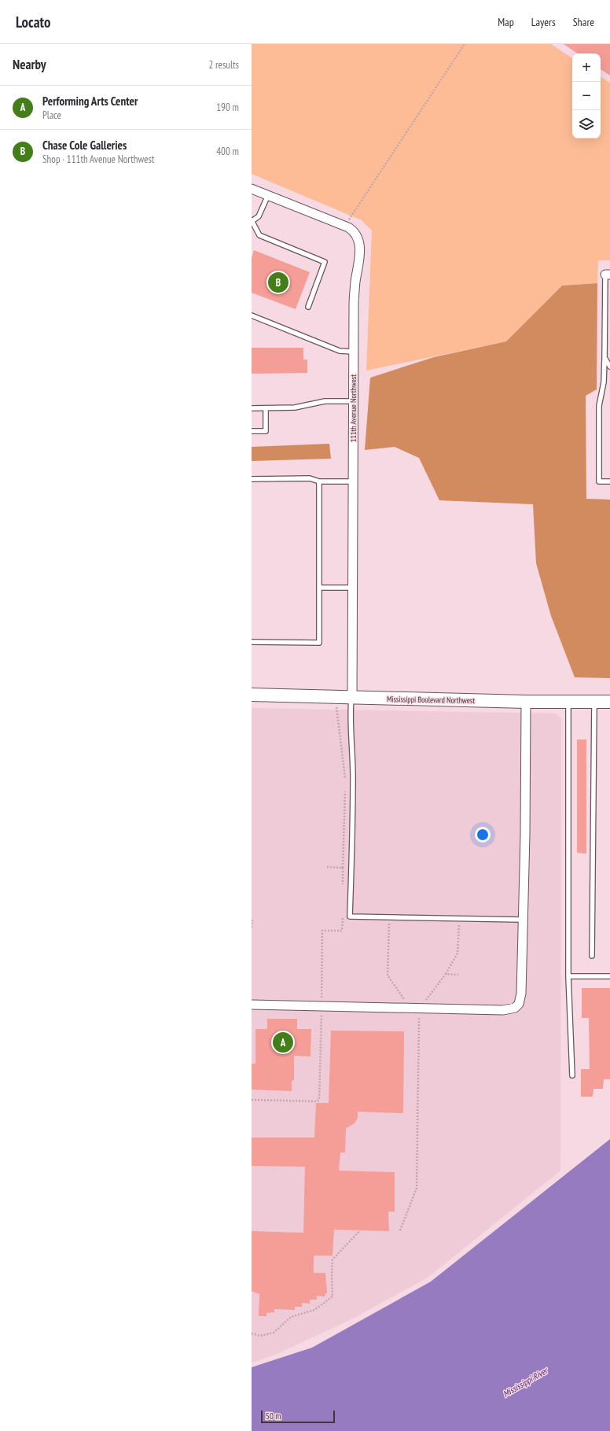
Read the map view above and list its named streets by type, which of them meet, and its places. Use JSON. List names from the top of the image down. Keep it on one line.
{"streets":{"street":["111th Avenue Northwest","Mississippi Boulevard Northwest"]},"crossings":[["111th Avenue Northwest","Mississippi Boulevard Northwest"]],"water":["Mississippi River"],"scale_bar":"50 m","page":{"header":"Locato","nav":["Map","Layers","Share"],"heading":["Nearby","2 results"],"map_buttons":["+","−"],"list":[{"mark":"A","name":"Performing Arts Center","note":"Place","value":"190 m"},{"mark":"B","name":"Chase Cole Galleries","note":"Shop · 111th Avenue Northwest","value":"400 m"}],"pins":["B","A"],"scale":"50 m"}}
